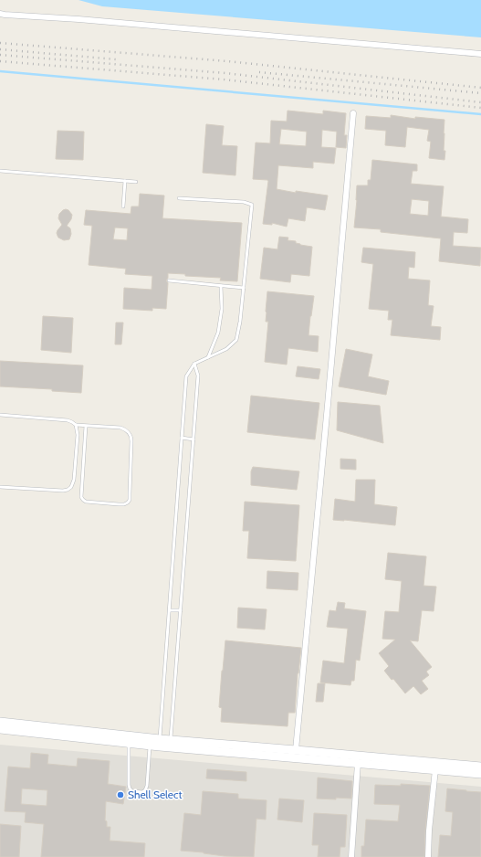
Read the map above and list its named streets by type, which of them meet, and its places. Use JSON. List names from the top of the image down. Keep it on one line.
{"places":["Shell Select"]}
